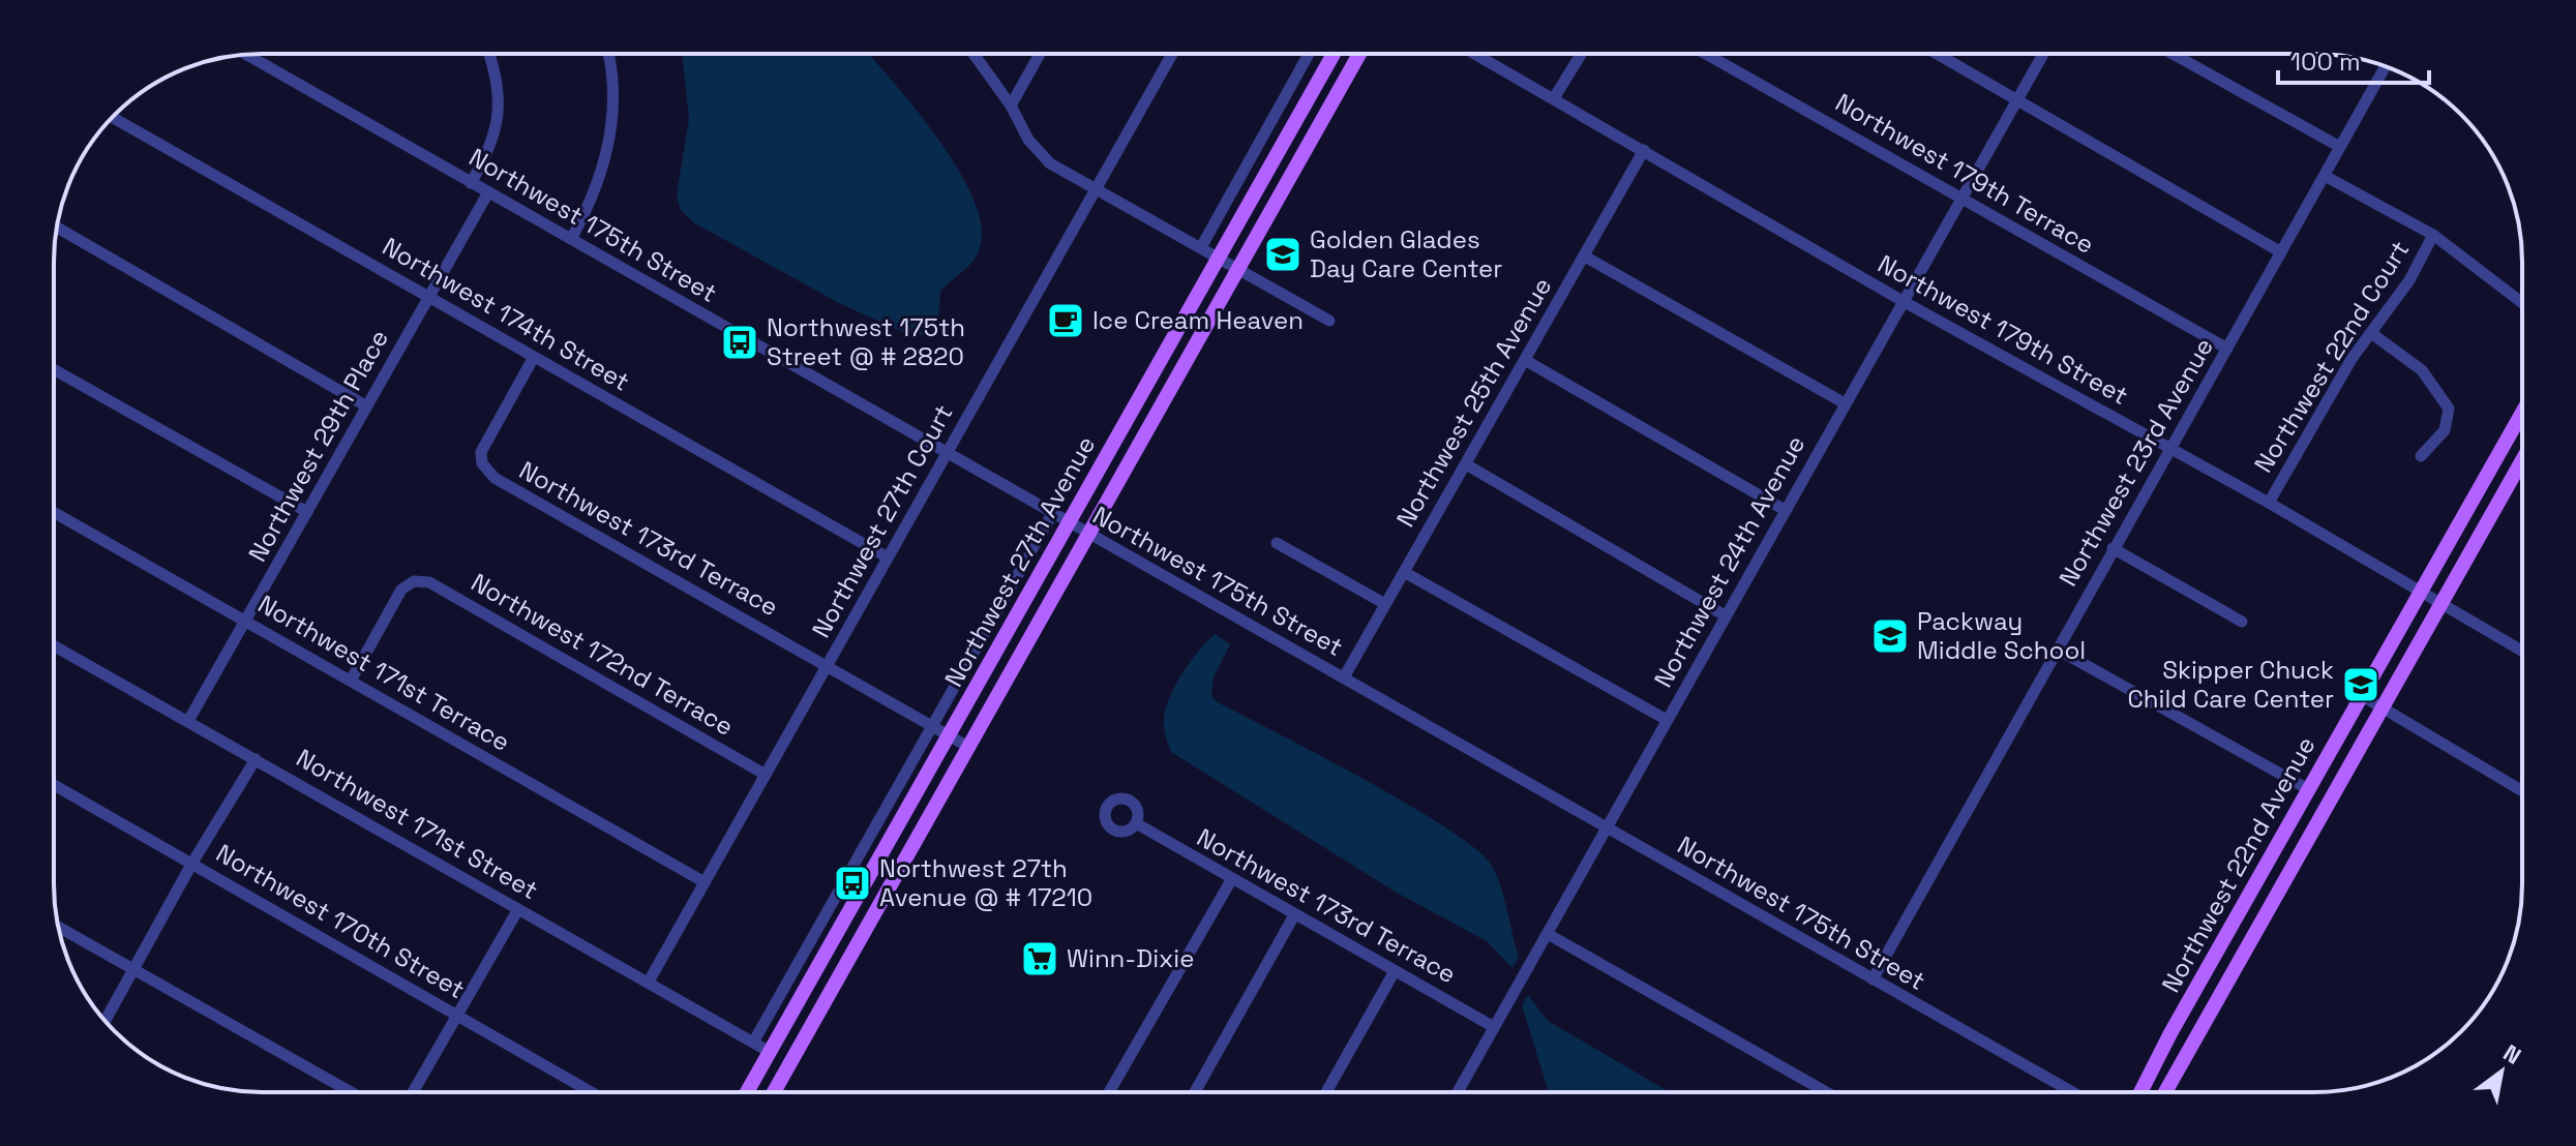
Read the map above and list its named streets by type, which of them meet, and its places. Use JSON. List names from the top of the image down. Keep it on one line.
{"streets":{"main road":["Northwest 27th Avenue","Northwest 22nd Avenue"],"street":["Northwest 179th Terrace","Northwest 175th Street","Northwest 174th Street","Northwest 179th Street","Northwest 22nd Court","Northwest 25th Avenue","Northwest 29th Place","Northwest 23rd Avenue","Northwest 27th Court","Northwest 173rd Terrace","Northwest 24th Avenue","Northwest 172nd Terrace","Northwest 171st Terrace","Northwest 171st Street","Northwest 170th Street"]},"crossings":[["Northwest 179th Terrace","Northwest 23rd Avenue"],["Northwest 179th Terrace","Northwest 24th Avenue"],["Northwest 175th Street","Northwest 25th Avenue"],["Northwest 175th Street","Northwest 29th Place"],["Northwest 175th Street","Northwest 23rd Avenue"],["Northwest 175th Street","Northwest 27th Court"],["Northwest 175th Street","Northwest 27th Avenue"],["Northwest 175th Street","Northwest 24th Avenue"],["Northwest 174th Street","Northwest 29th Place"],["Northwest 174th Street","Northwest 27th Court"],["Northwest 174th Street","Northwest 173rd Terrace"],["Northwest 179th Street","Northwest 22nd Court"],["Northwest 179th Street","Northwest 25th Avenue"],["Northwest 179th Street","Northwest 23rd Avenue"],["Northwest 179th Street","Northwest 24th Avenue"],["Northwest 179th Street","Northwest 22nd Avenue"],["Northwest 29th Place","Northwest 171st Terrace"],["Northwest 29th Place","Northwest 171st Street"],["Northwest 27th Court","Northwest 173rd Terrace"],["Northwest 27th Court","Northwest 172nd Terrace"],["Northwest 27th Court","Northwest 171st Terrace"],["Northwest 27th Court","Northwest 171st Street"],["Northwest 173rd Terrace","Northwest 27th Avenue"],["Northwest 173rd Terrace","Northwest 24th Avenue"],["Northwest 27th Avenue","Northwest 171st Street"],["Northwest 172nd Terrace","Northwest 171st Terrace"]],"places":{"school or university":["Golden Glades Day Care Center","Packway Middle School","Skipper Chuck Child Care Center"],"cafe":["Ice Cream Heaven"],"bus stop":["Northwest 175th Street @ # 2820","Northwest 27th Avenue @ # 17210"],"supermarket":["Winn-Dixie"]},"scale_bar":"100 m","north":"top right"}
